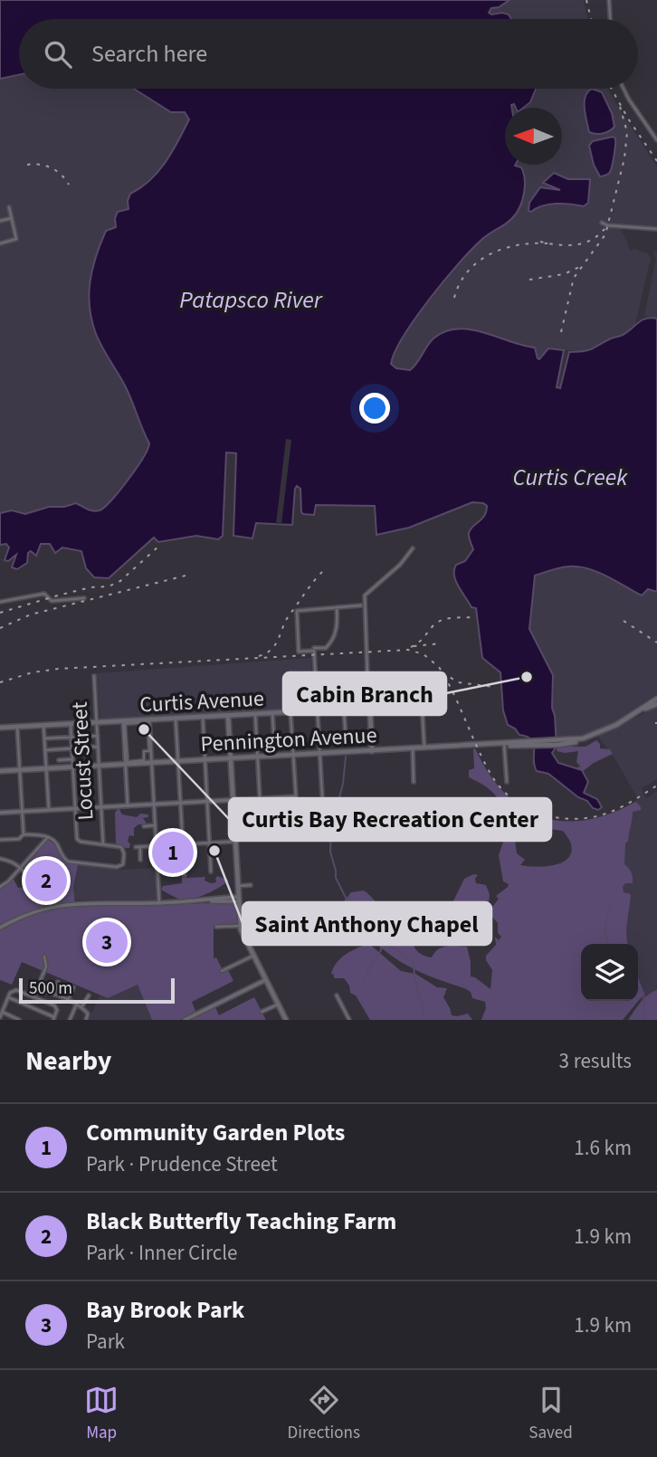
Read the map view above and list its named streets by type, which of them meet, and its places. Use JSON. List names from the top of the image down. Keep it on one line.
{"streets":{"main road":["Curtis Avenue","Pennington Avenue"],"street":["Locust Street"]},"crossings":[["Curtis Avenue","Locust Street"],["Pennington Avenue","Locust Street"]],"water":["Patapsco River","Curtis Creek"],"places":["Cabin Branch","Curtis Bay Recreation Center","Saint Anthony Chapel"],"scale_bar":"500 m","north":"left","page":{"search":"Search here","pins":["1","2","3"],"scale":"500 m","heading":["Nearby","3 results"],"list":[{"mark":"1","name":"Community Garden Plots","note":"Park · Prudence Street","value":"1.6 km"},{"mark":"2","name":"Black Butterfly Teaching Farm","note":"Park · Inner Circle","value":"1.9 km"},{"mark":"3","name":"Bay Brook Park","note":"Park","value":"1.9 km"}],"nav":["Map","Directions","Saved"]}}
